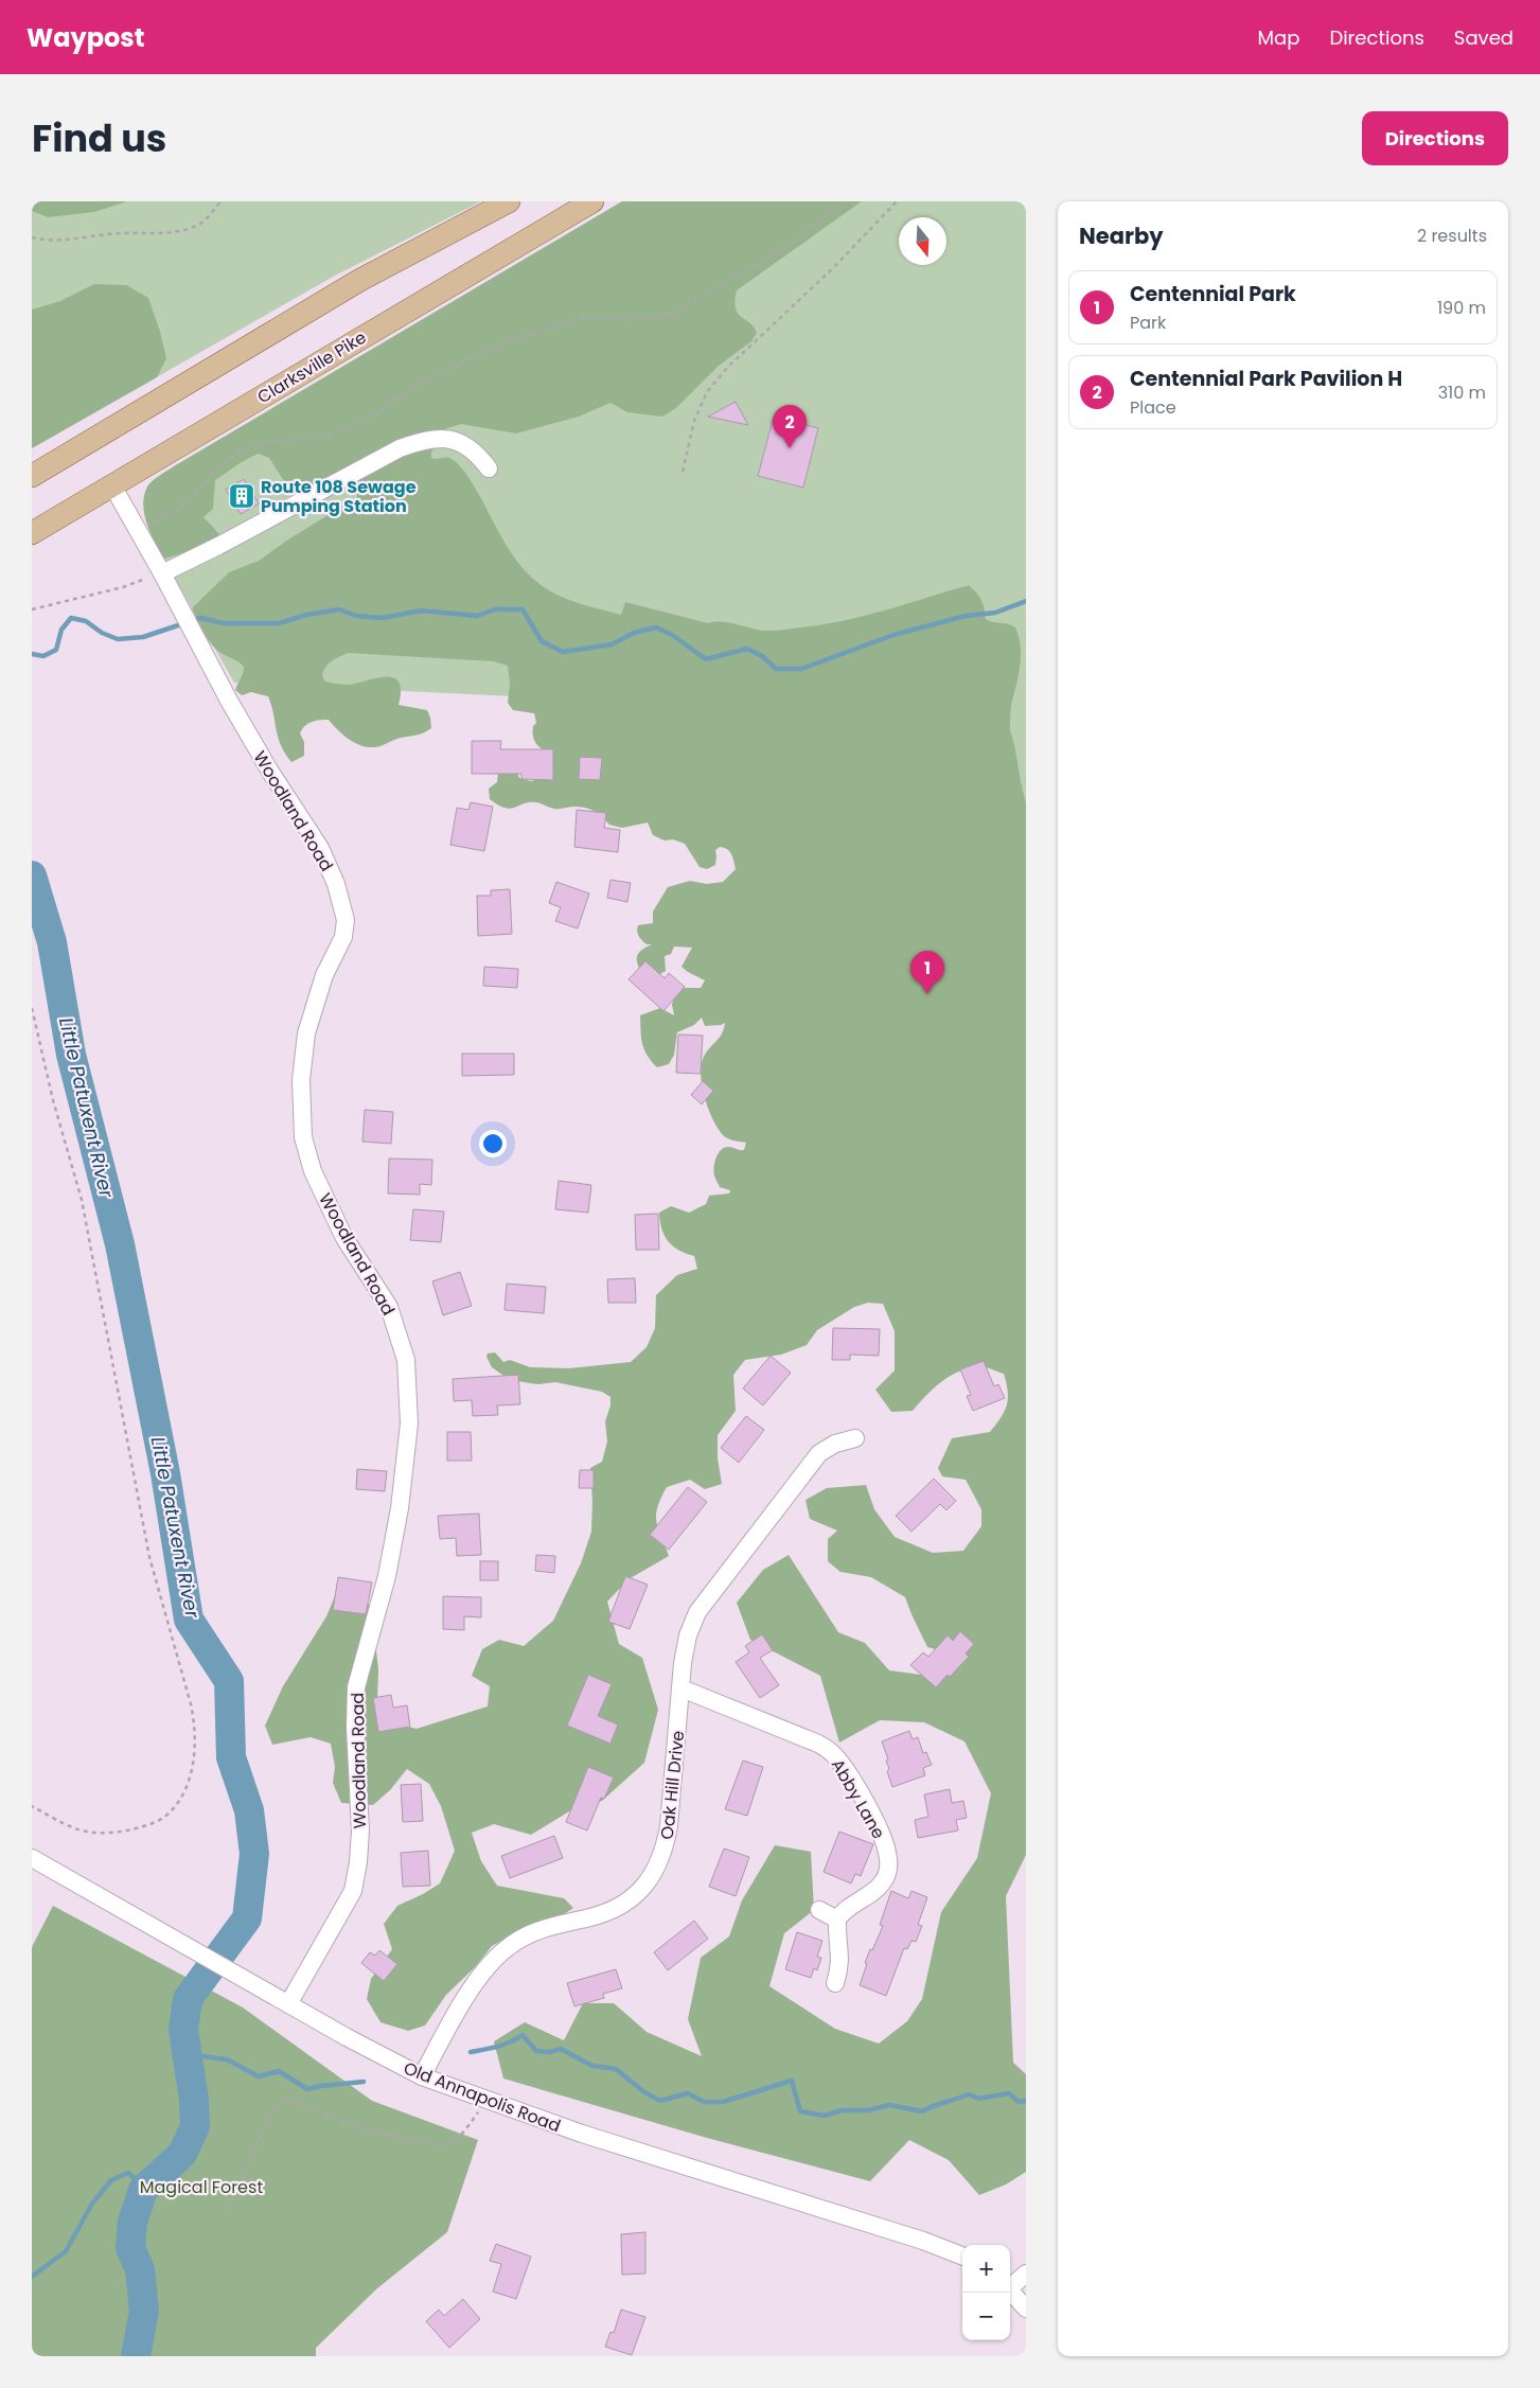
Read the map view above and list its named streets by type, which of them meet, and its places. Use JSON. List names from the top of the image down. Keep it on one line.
{"streets":{"main road":["Clarksville Pike"],"street":["Woodland Road","Oak Hill Drive","Abby Lane","Old Annapolis Road"]},"crossings":[["Clarksville Pike","Woodland Road"],["Woodland Road","Old Annapolis Road"],["Oak Hill Drive","Abby Lane"],["Oak Hill Drive","Old Annapolis Road"]],"water":["Little Patuxent River"],"parks":["Magical Forest"],"places":{"building":["Route 108 Sewage Pumping Station"]},"north":"bottom","page":{"header":"Waypost","nav":["Map","Directions","Saved"],"title":"Find us","buttons":"Directions","heading":["Nearby","2 results"],"list":[{"mark":"1","name":"Centennial Park","note":"Park","value":"190 m"},{"mark":"2","name":"Centennial Park Pavilion H","note":"Place","value":"310 m"}],"pins":["2","1"],"map_buttons":["+","−"]}}
